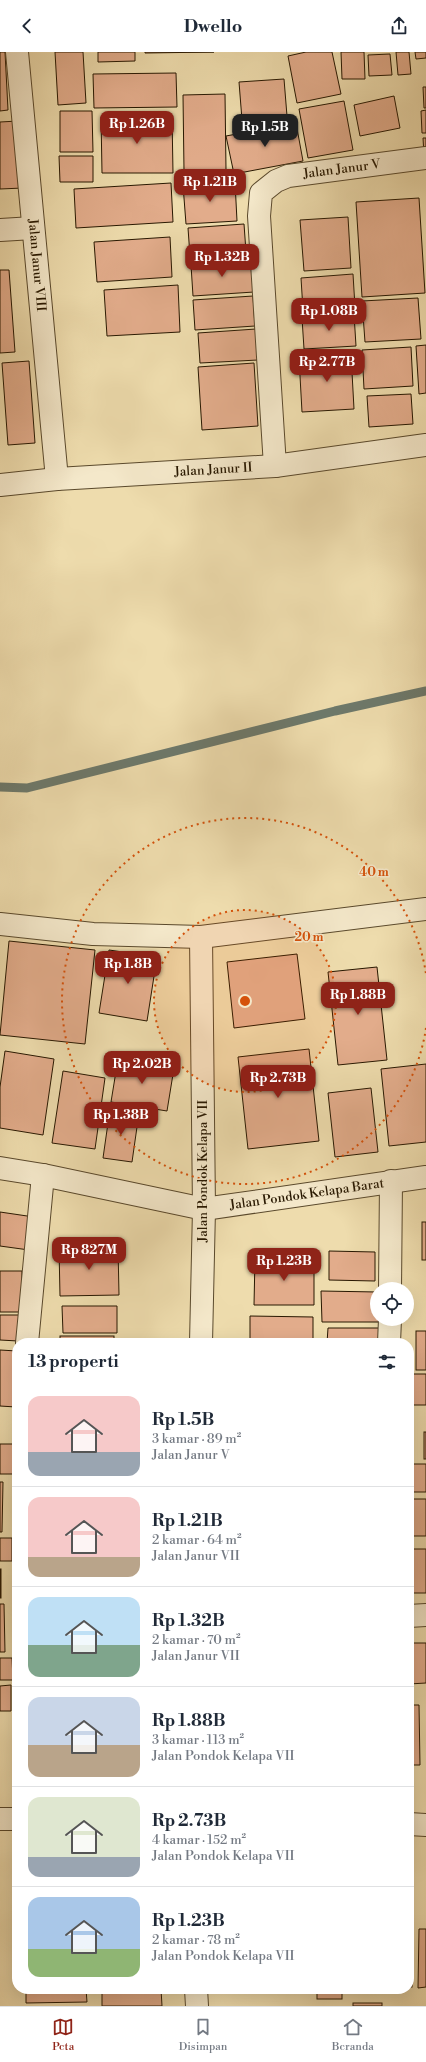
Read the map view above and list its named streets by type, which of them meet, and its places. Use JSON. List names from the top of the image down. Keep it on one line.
{"streets":{"street":["Jalan Janur V","Jalan Janur VIII","Jalan Janur II","Jalan Pondok Kelapa VII","Jalan Pondok Kelapa Barat"]},"crossings":[["Jalan Janur V","Jalan Janur II"],["Jalan Janur VIII","Jalan Janur II"],["Jalan Pondok Kelapa VII","Jalan Pondok Kelapa Barat"]],"page":{"header":"Dwello","price":["Rp 1.26B","Rp 1.5B","Rp 1.21B","Rp 1.32B","Rp 1.08B","Rp 2.77B","Rp 1.8B","Rp 1.88B","Rp 2.02B","Rp 2.73B","Rp 1.38B","Rp 827M","Rp 1.23B"],"heading":"13 properti","list":[{"name":"Rp 1.5B","note":"3 kamar · 89 m² · Jalan Janur V"},{"name":"Rp 1.21B","note":"2 kamar · 64 m² · Jalan Janur VII"},{"name":"Rp 1.32B","note":"2 kamar · 70 m² · Jalan Janur VII"},{"name":"Rp 1.88B","note":"3 kamar · 113 m² · Jalan Pondok Kelapa VII"},{"name":"Rp 2.73B","note":"4 kamar · 152 m² · Jalan Pondok Kelapa VII"},{"name":"Rp 1.23B","note":"2 kamar · 78 m² · Jalan Pondok Kelapa VII"}],"tabs":["Peta","Disimpan","Beranda"]},"rings":["40 m","20 m"]}
